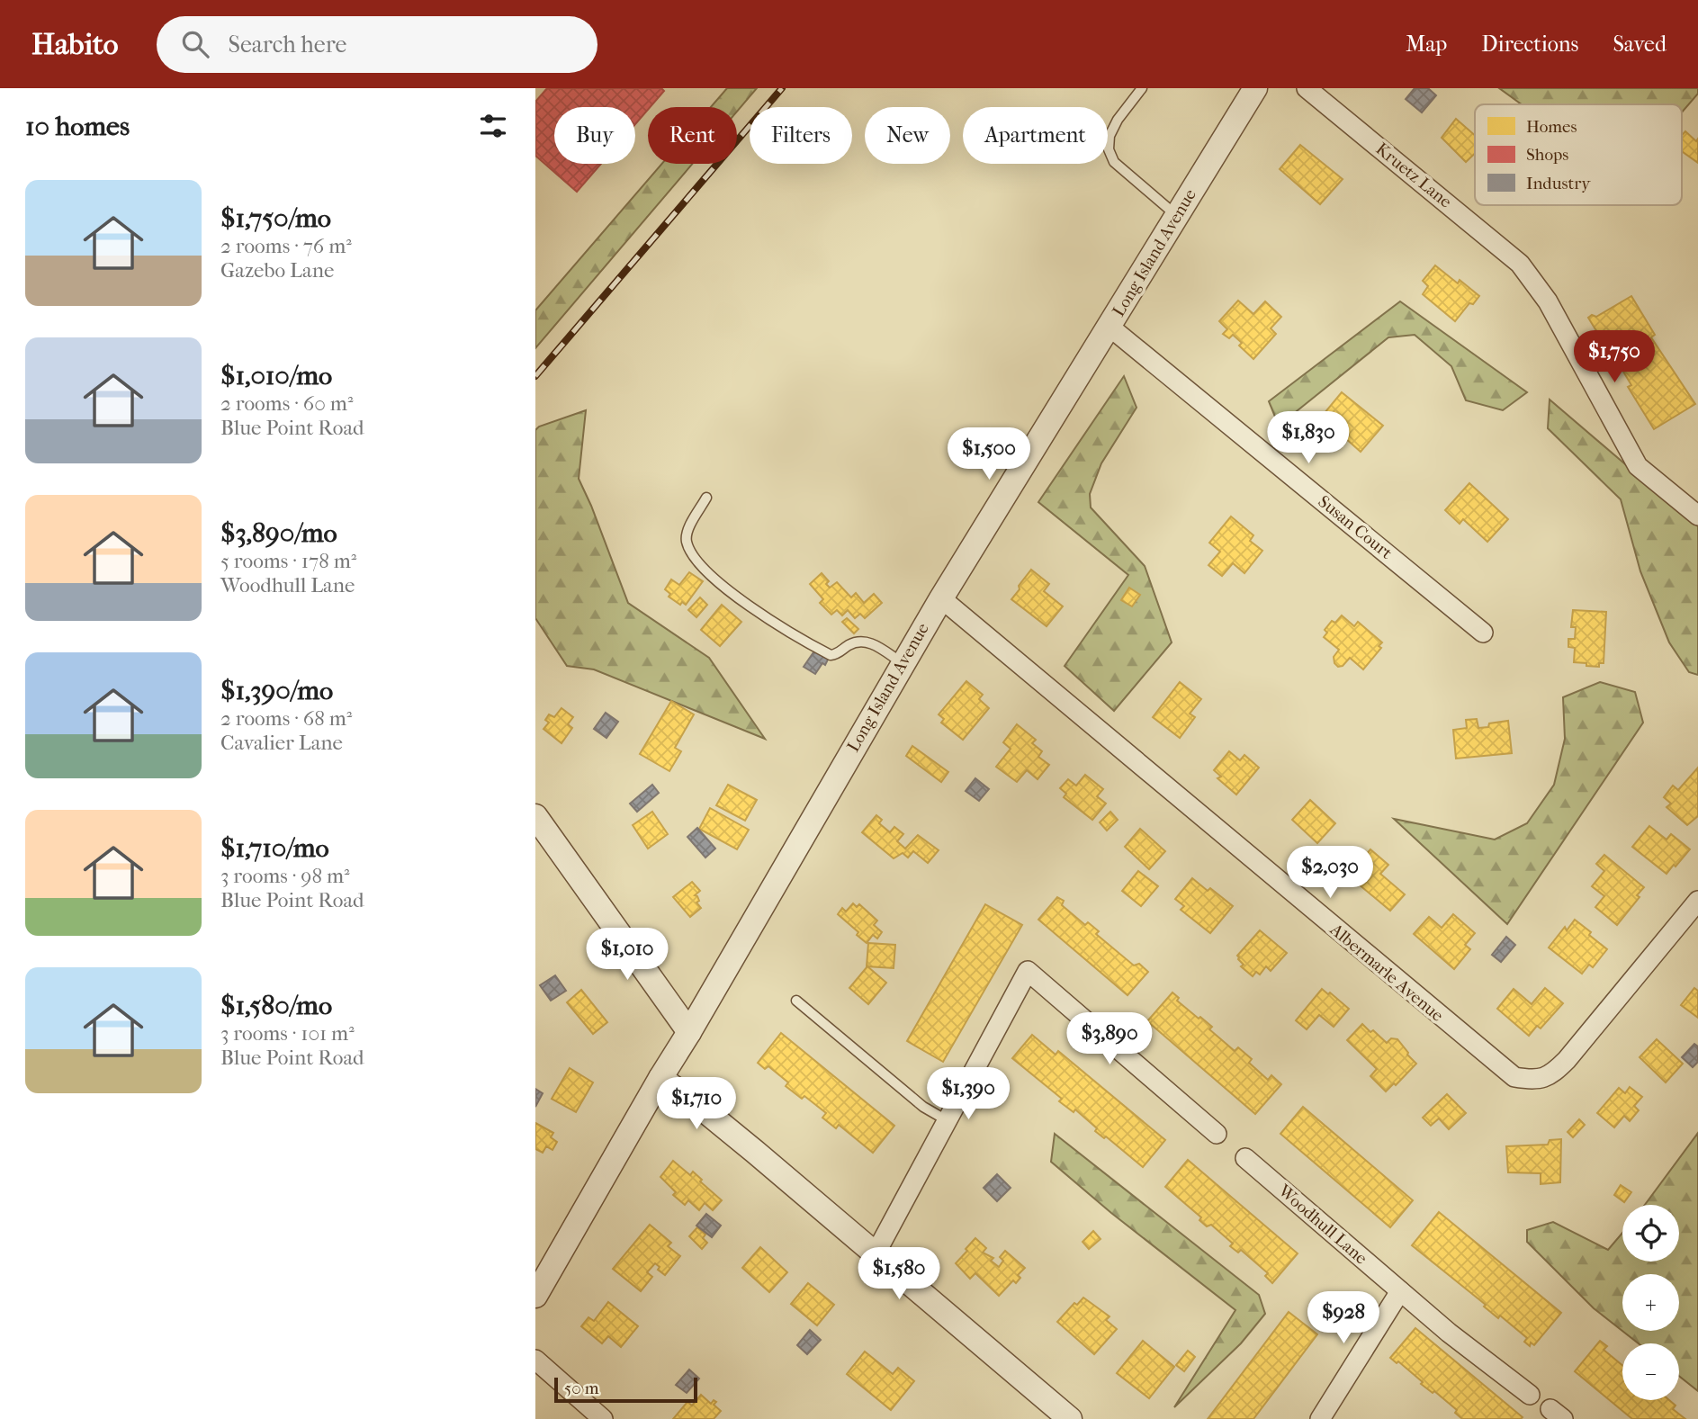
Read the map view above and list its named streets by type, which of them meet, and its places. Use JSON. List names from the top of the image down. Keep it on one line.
{"streets":{"street":["Kruetz Lane","Long Island Avenue","Susan Court","Albermarle Avenue","Woodhull Lane"]},"crossings":[["Long Island Avenue","Susan Court"],["Long Island Avenue","Albermarle Avenue"]],"legend":["Homes","Shops","Industry"],"scale_bar":"50 m","page":{"header":"Habito","search":"Search here","nav":["Map","Directions","Saved"],"heading":"10 homes","chip":["Buy","Rent","Filters","New","Apartment"],"list":[{"name":"$1,750/mo","note":"2 rooms · 76 m² · Gazebo Lane"},{"name":"$1,010/mo","note":"2 rooms · 60 m² · Blue Point Road"},{"name":"$3,890/mo","note":"5 rooms · 178 m² · Woodhull Lane"},{"name":"$1,390/mo","note":"2 rooms · 68 m² · Cavalier Lane"},{"name":"$1,710/mo","note":"3 rooms · 98 m² · Blue Point Road"},{"name":"$1,580/mo","note":"3 rooms · 101 m² · Blue Point Road"}],"price":["$1,750","$1,830","$1,500","$2,030","$1,010","$3,890","$1,390","$1,710","$1,580","$928"],"map_buttons":["+","−"],"scale":"50 m"}}
